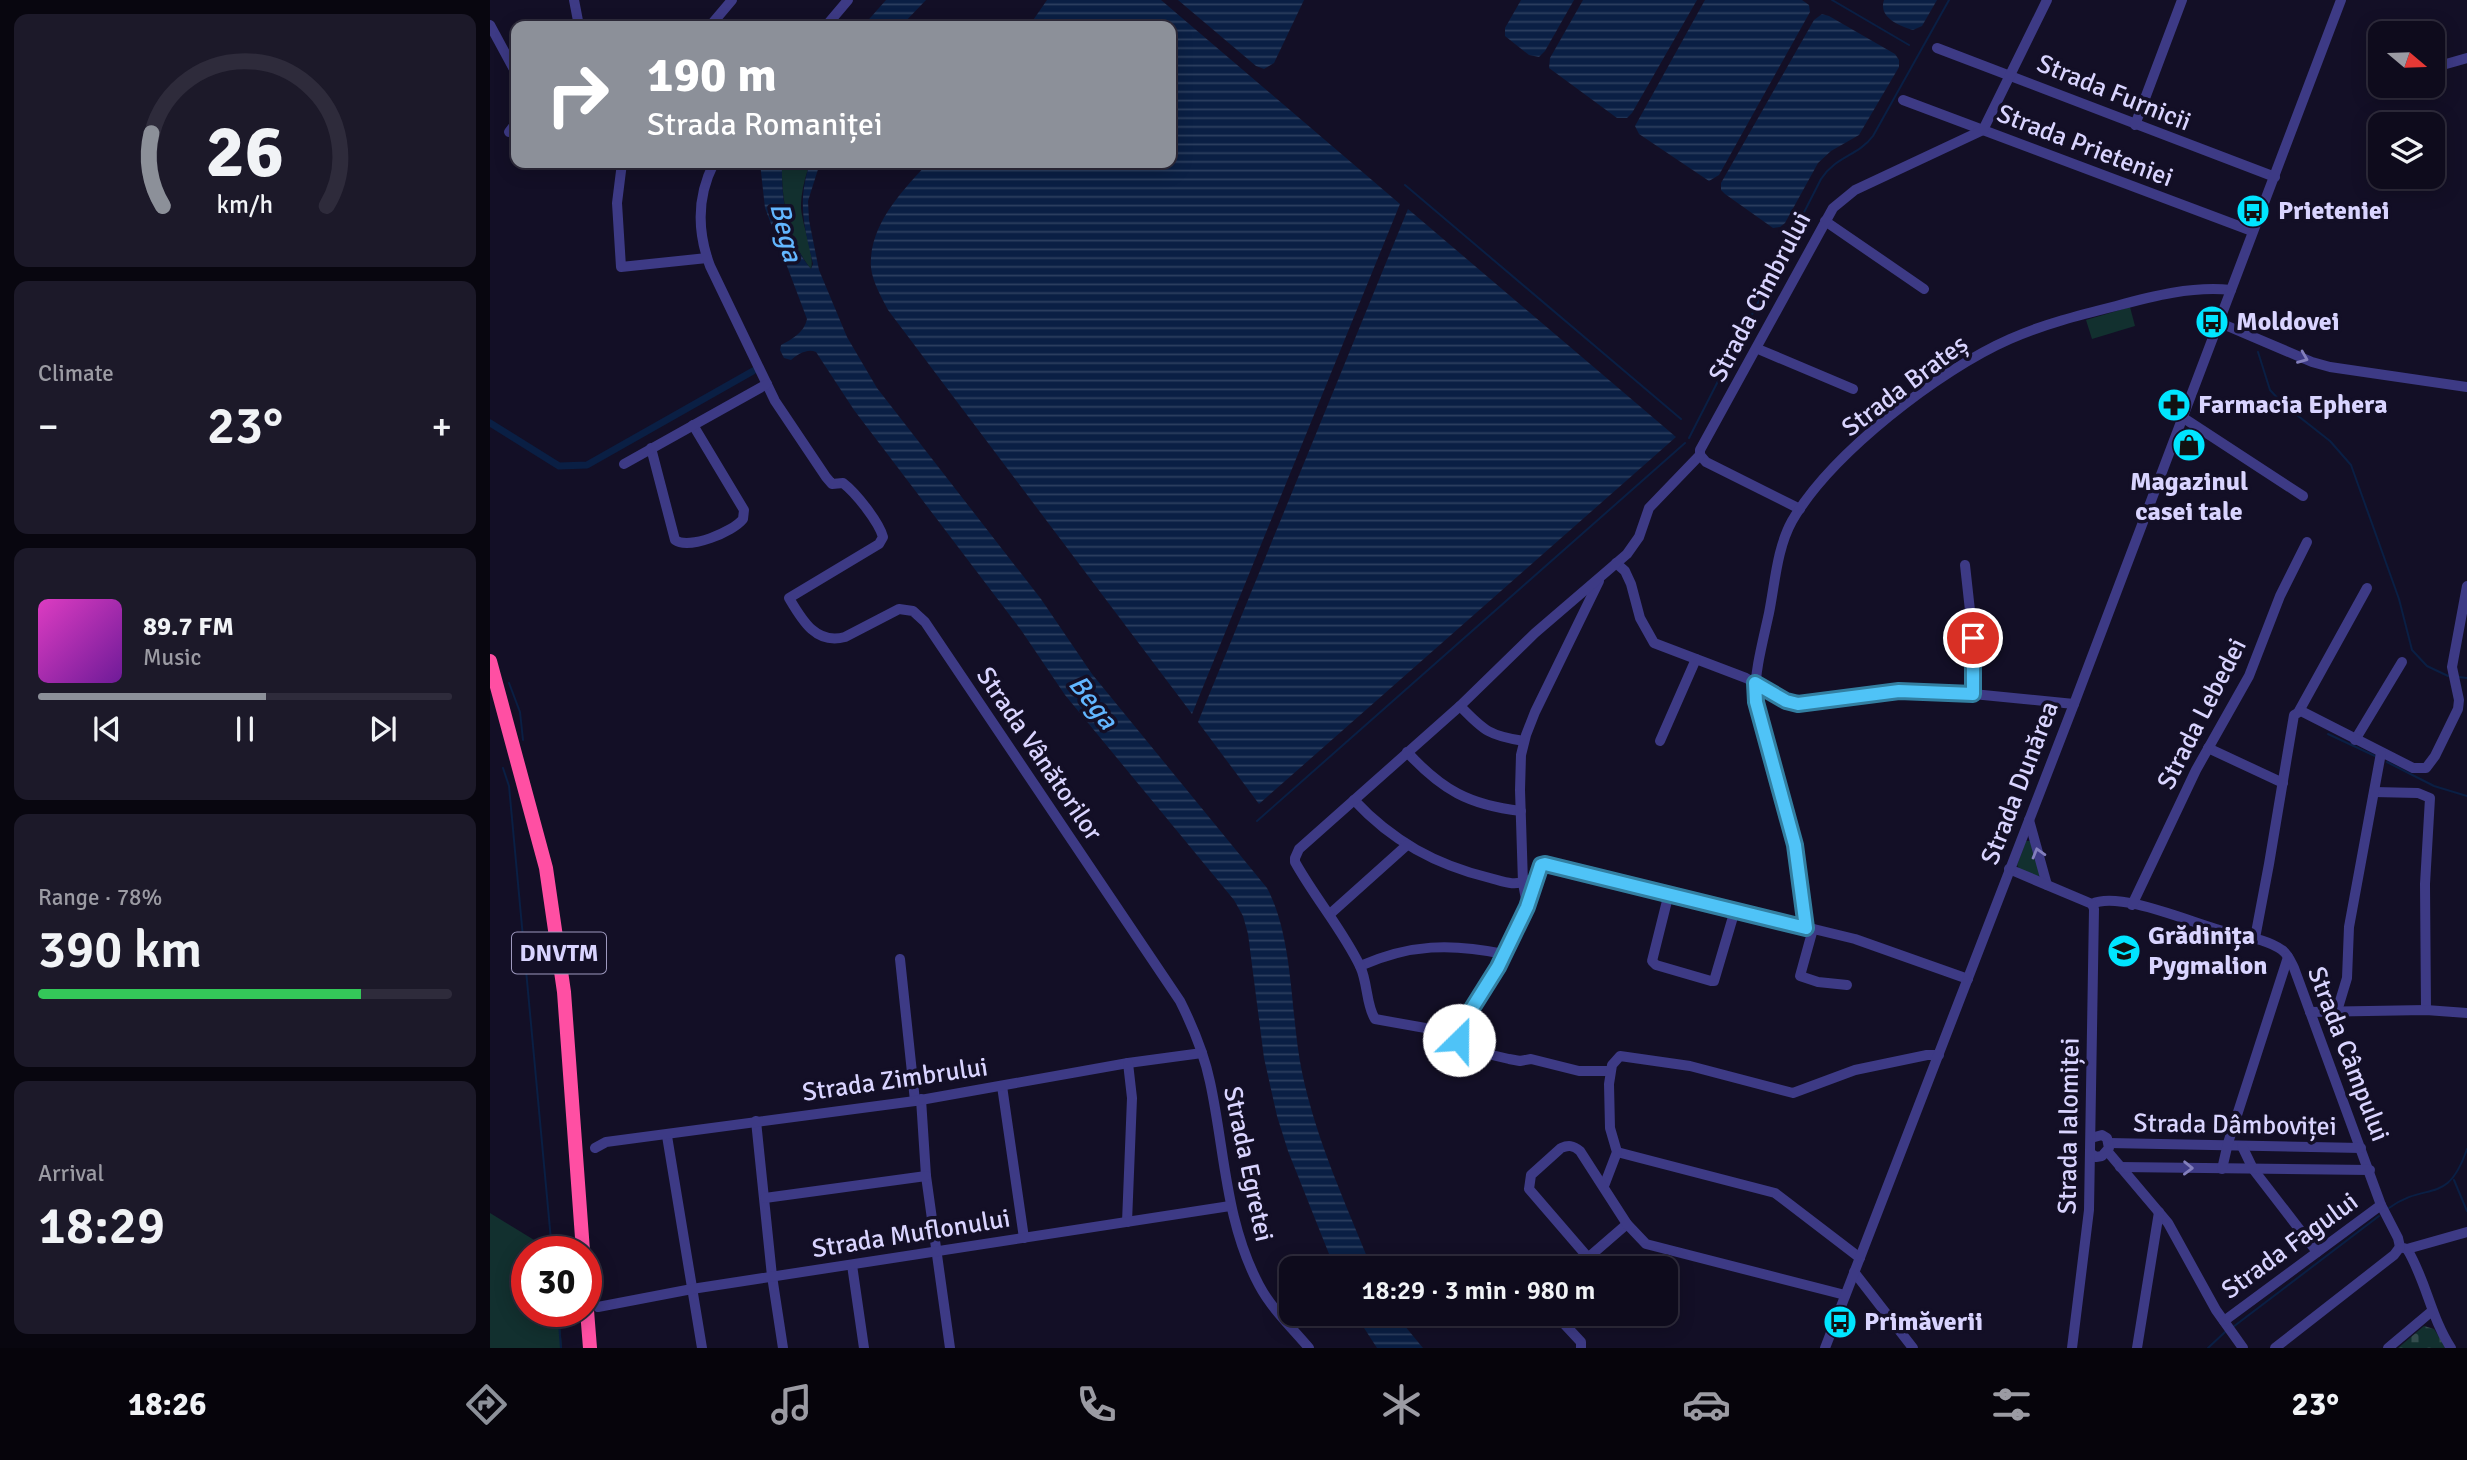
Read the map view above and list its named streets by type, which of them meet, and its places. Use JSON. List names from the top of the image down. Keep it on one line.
{"streets":{"highway":["DNVTM"],"street":["Strada Furnicii","Strada Prieteniei","Strada Cimbrului","Strada Brateș","Strada Lebedei","Strada Vânătorilor","Strada Dunărea","Strada Câmpului","Strada Zimbrului","Strada Dâmboviței","Strada Ialomiței","Strada Egretei","Strada Muflonului","Strada Fagului"]},"crossings":[["Strada Furnicii","Strada Dunărea"],["Strada Prieteniei","Strada Cimbrului"],["Strada Prieteniei","Strada Dunărea"],["Strada Brateș","Strada Dunărea"],["Strada Lebedei","Strada Câmpului"],["Strada Vânătorilor","Strada Zimbrului"],["Strada Vânătorilor","Strada Egretei"],["Strada Dunărea","Strada Câmpului"],["Strada Câmpului","Strada Dâmboviței"],["Strada Câmpului","Strada Ialomiței"],["Strada Câmpului","Strada Fagului"],["Strada Zimbrului","Strada Egretei"],["Strada Dâmboviței","Strada Ialomiței"],["Strada Egretei","Strada Muflonului"]],"water":["Bega"],"places":{"bus stop":["Prieteniei","Moldovei","Primăverii"],"pharmacy":["Farmacia Ephera"],"shop":["Magazinul casei tale"],"school or university":["Grădinița Pygmalion"]},"north":"right","page":{"turn":["190 m","Strada Romaniței"],"tile":["Climate",["Range · 78%","390 km"],["Arrival","18:29"]],"heat":["−","23°","+"],"song":["89.7 FM","Music"],"limit":"30","trip":"18:29 · 3 min · 980 m","tabs":["18:26","23°"],"gauge":["26","km/h"]}}
